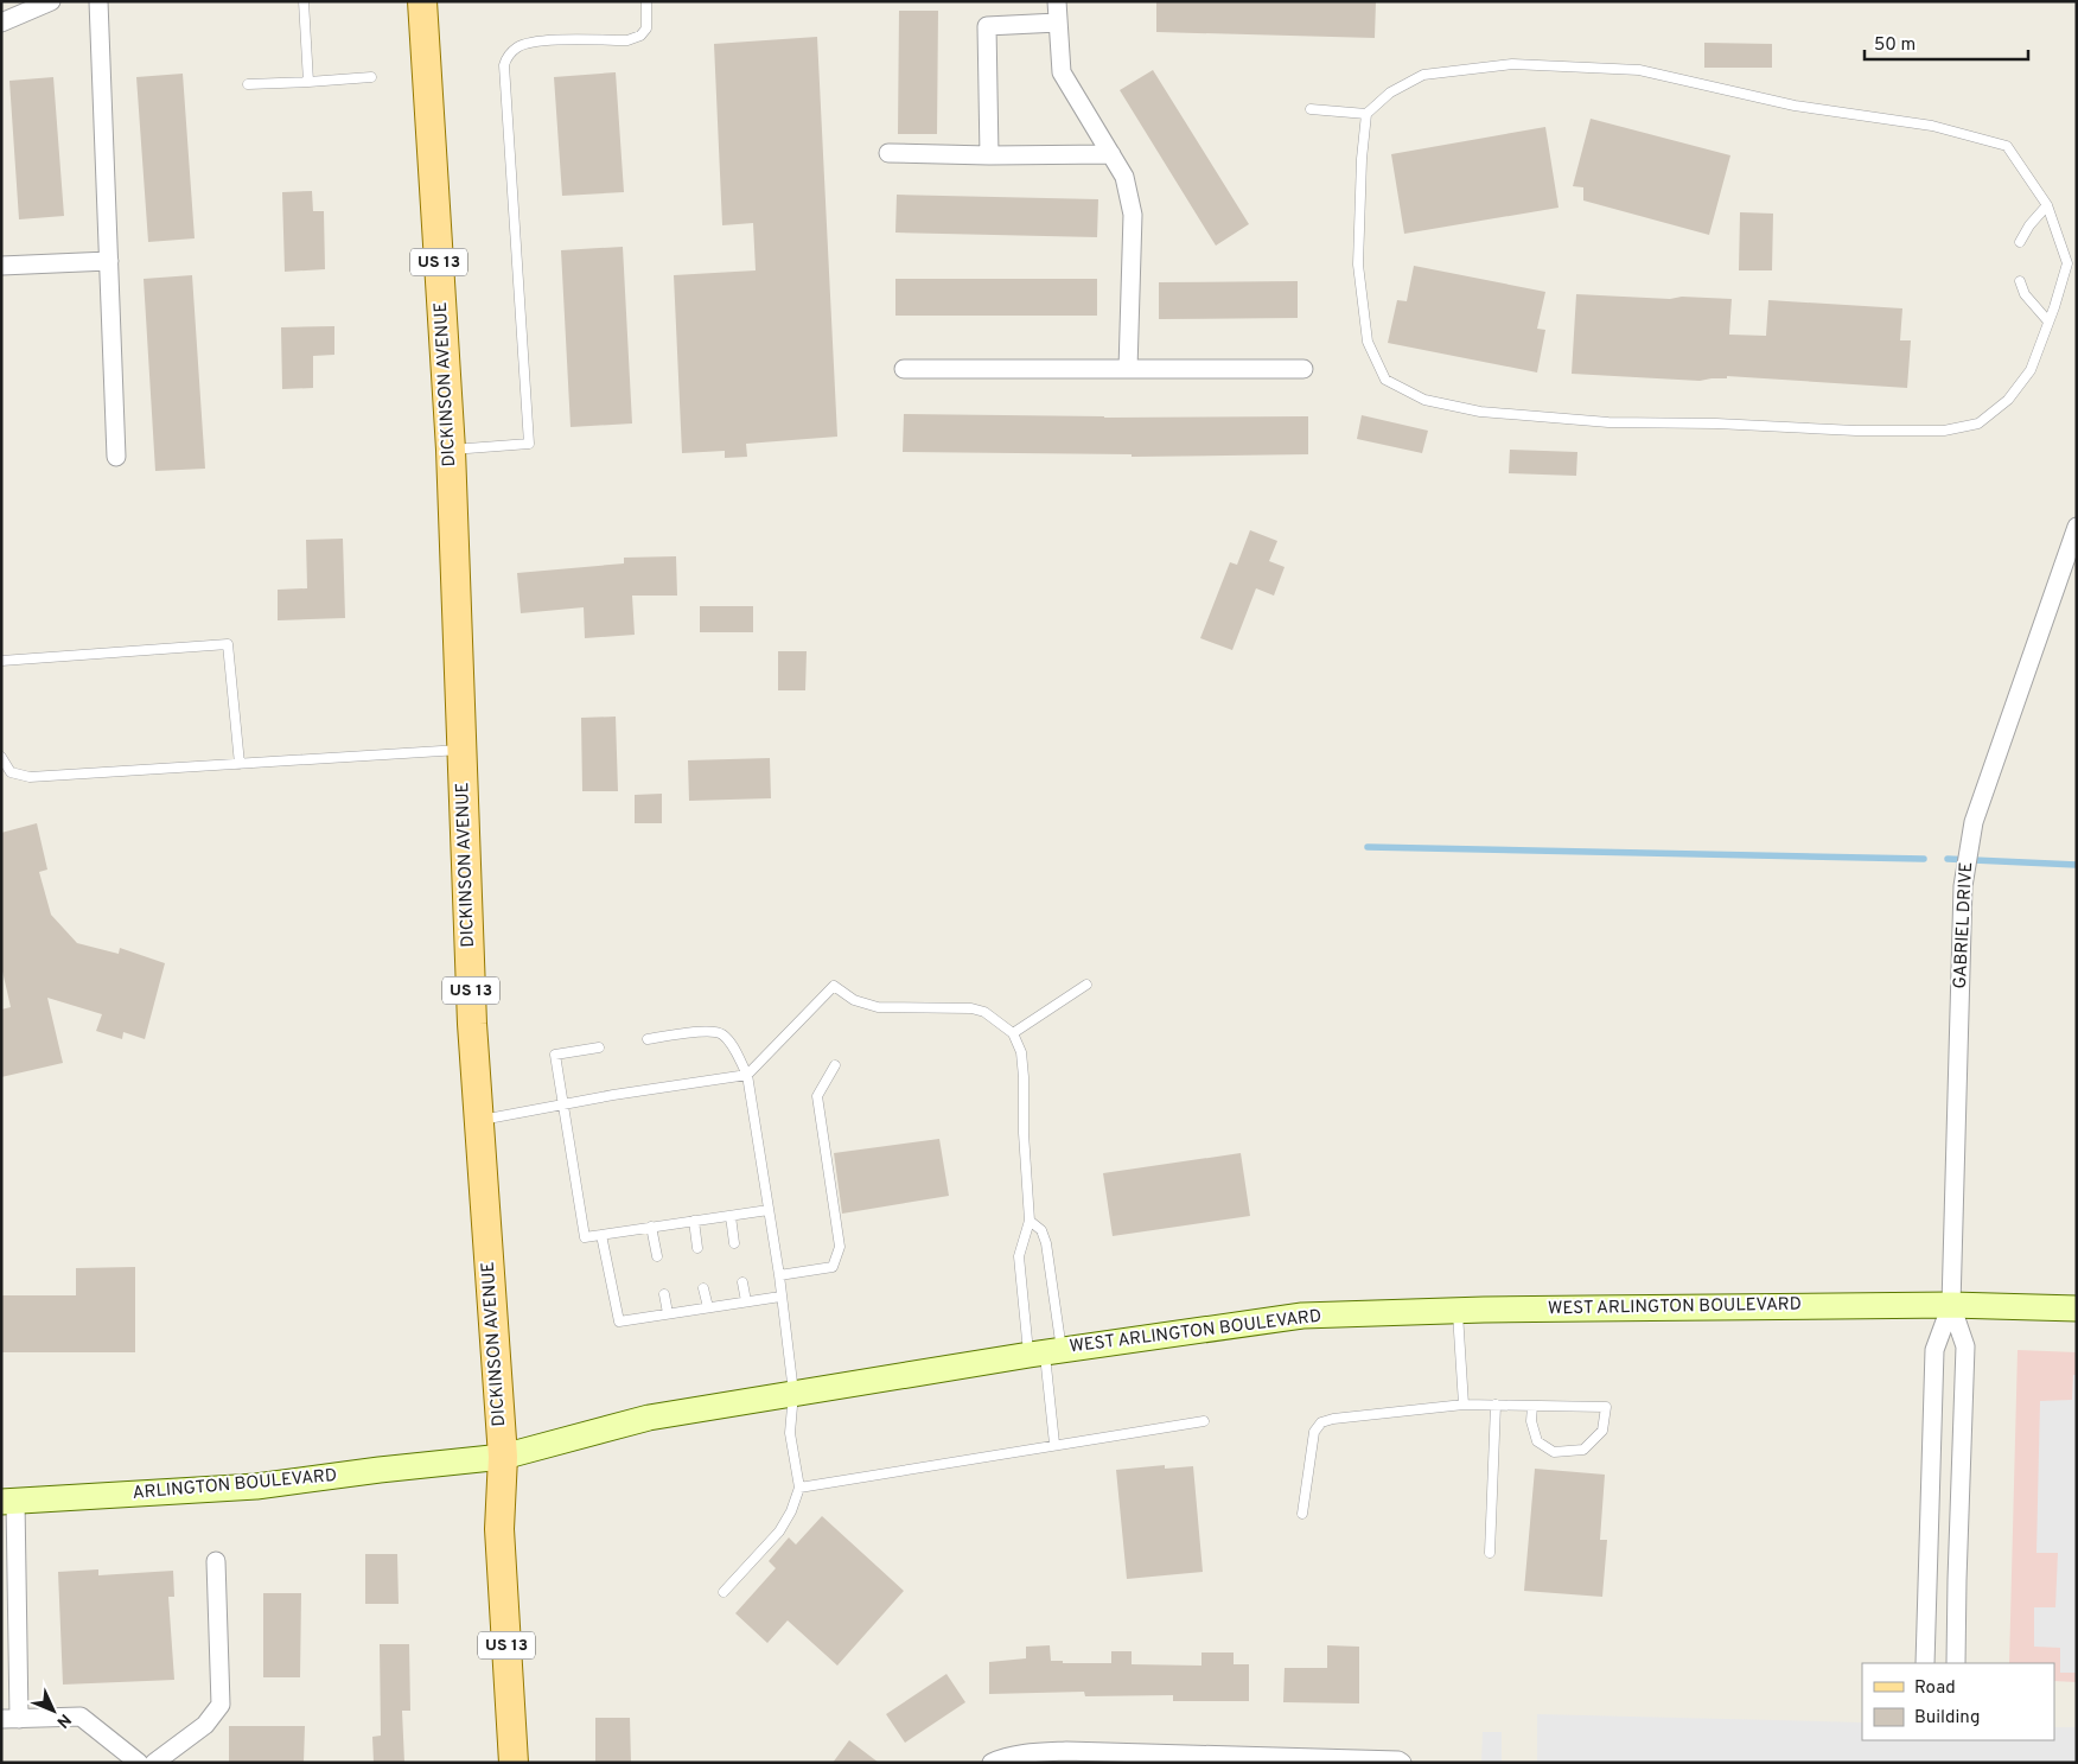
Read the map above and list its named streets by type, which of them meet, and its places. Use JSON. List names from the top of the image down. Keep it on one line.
{"streets":{"main road":["US 13","DICKINSON AVENUE","WEST ARLINGTON BOULEVARD","ARLINGTON BOULEVARD"],"street":["GABRIEL DRIVE"]},"crossings":[["DICKINSON AVENUE","WEST ARLINGTON BOULEVARD"],["DICKINSON AVENUE","ARLINGTON BOULEVARD"],["GABRIEL DRIVE","WEST ARLINGTON BOULEVARD"],["WEST ARLINGTON BOULEVARD","ARLINGTON BOULEVARD"]],"legend":["Road","Building"],"scale_bar":"50 m","north":"bottom right"}
